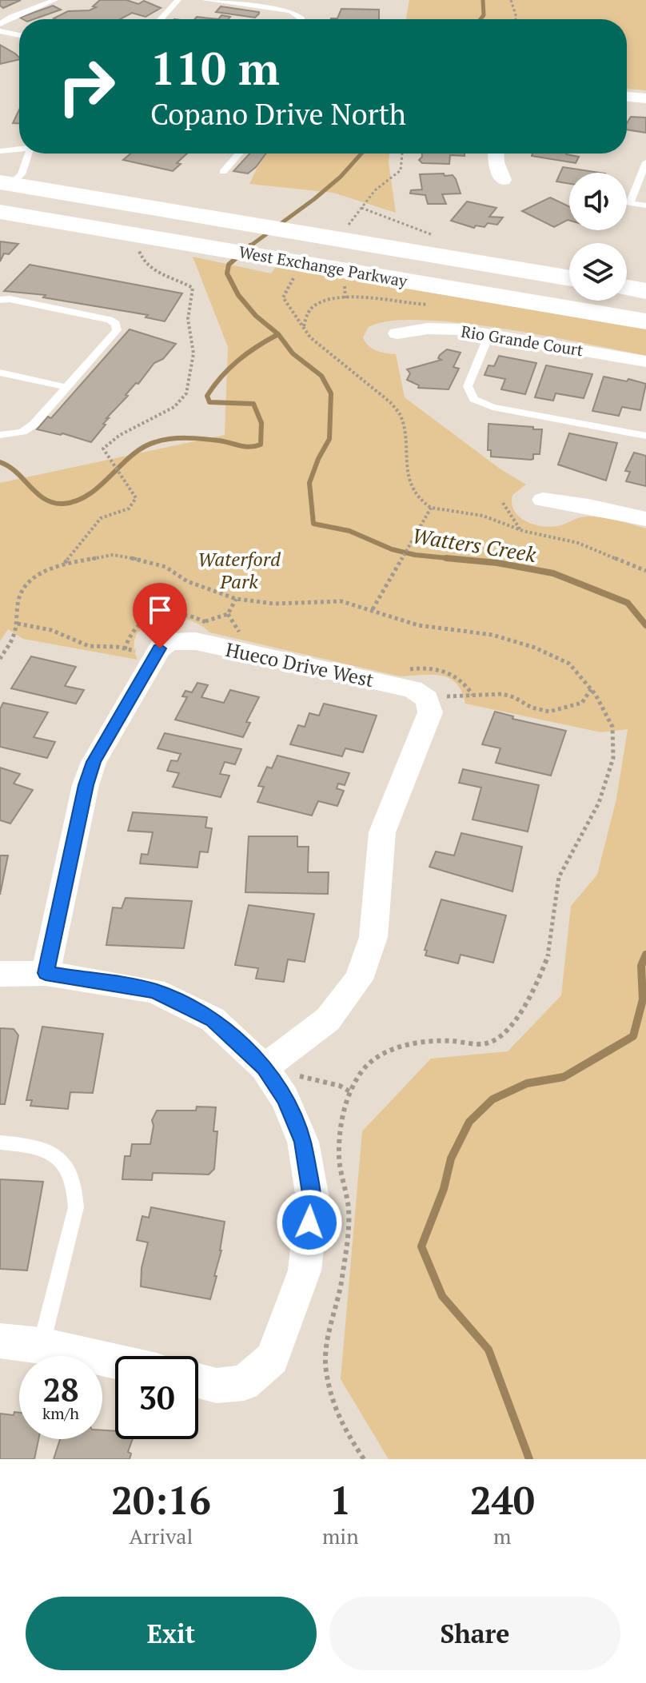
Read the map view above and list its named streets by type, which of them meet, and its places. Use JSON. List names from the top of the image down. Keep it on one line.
{"streets":{"main road":["West Exchange Parkway"],"street":["Rio Grande Court","Hueco Drive West"]},"water":["Watters Creek"],"parks":["Waterford Park"],"page":{"turn":["110 m","Copano Drive North"],"speed":"28 km/h","limit":"30","eta":["20:16","Arrival","1","min","240","m"],"buttons":["Exit","Share"]}}
